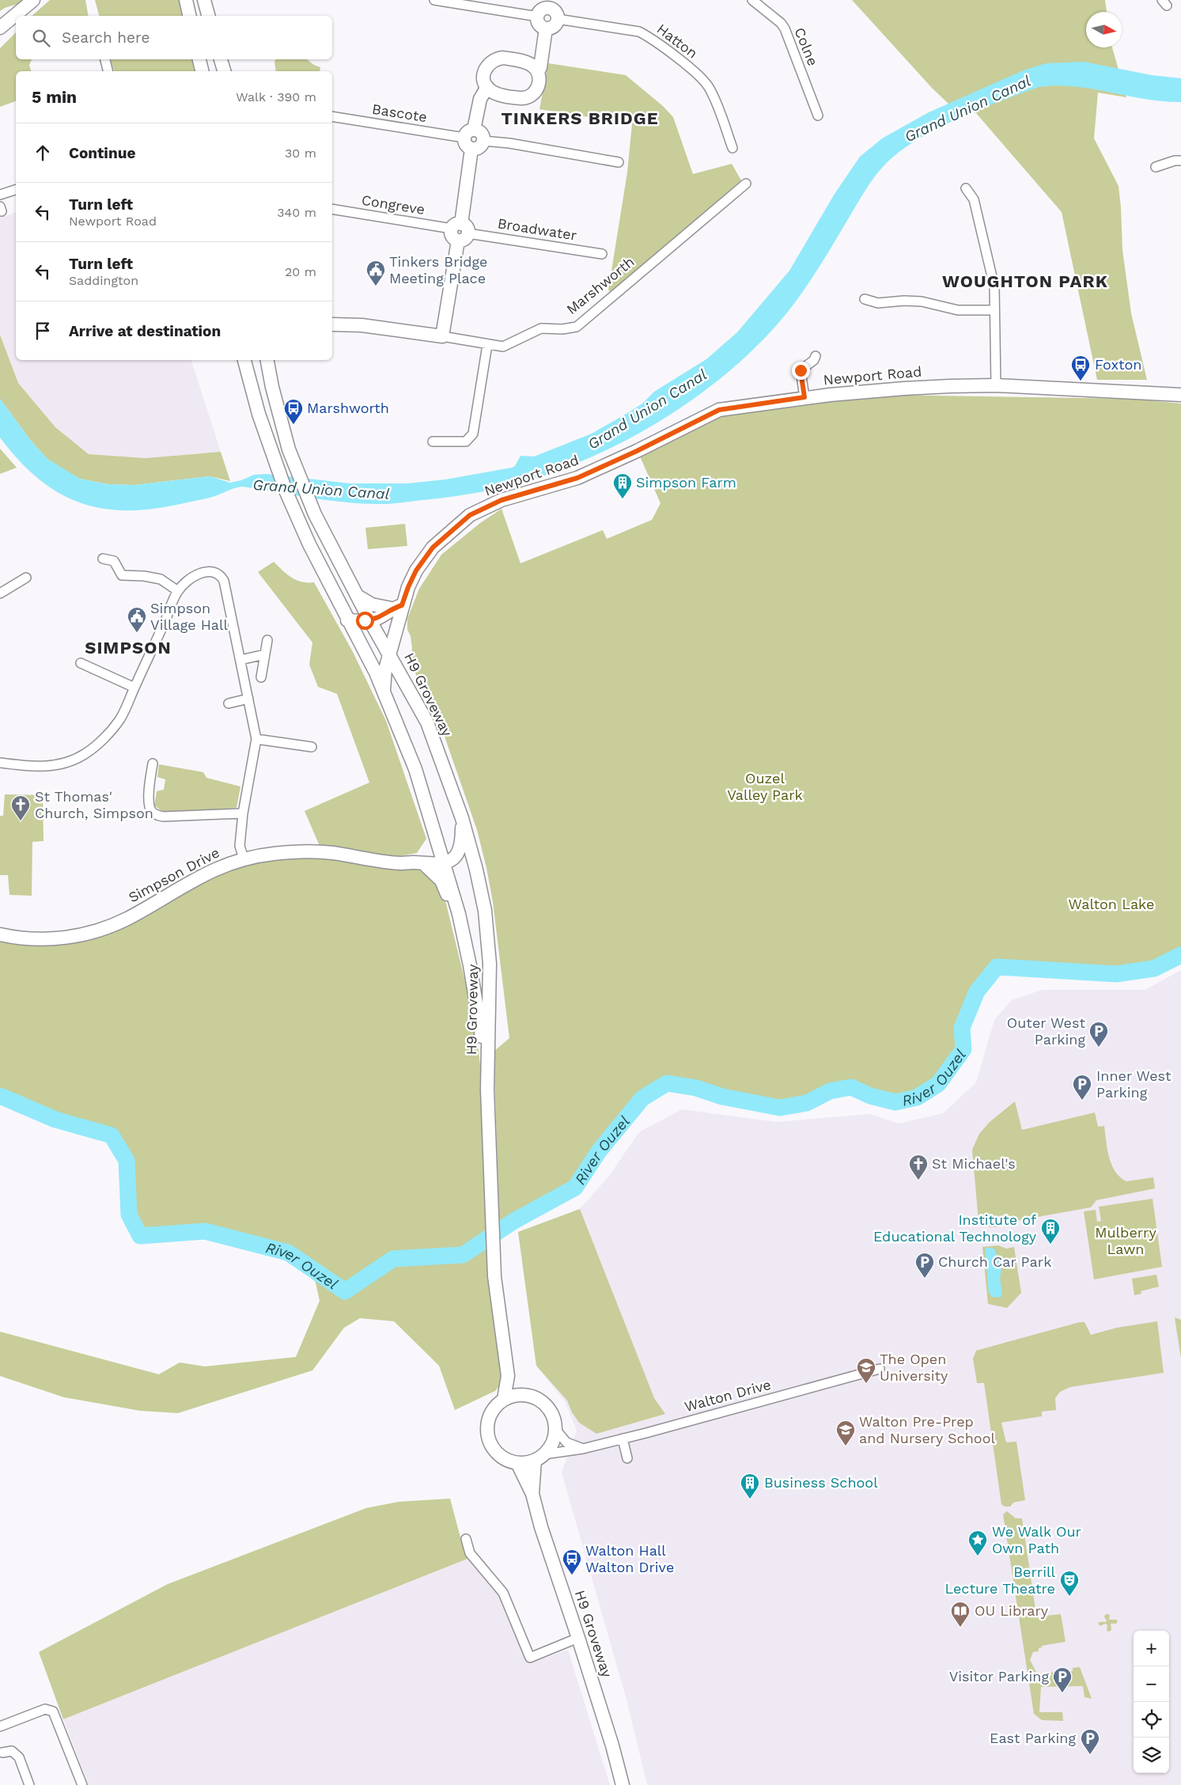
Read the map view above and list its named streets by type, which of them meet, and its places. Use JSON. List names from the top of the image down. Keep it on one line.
{"streets":{"street":["Hatton","Colne","Bascote","Congreve","Broadwater","Marshworth","Newport Road","H9 Groveway","Simpson Drive","Walton Drive"]},"crossings":[["Congreve","Broadwater"],["Newport Road","H9 Groveway"],["H9 Groveway","Simpson Drive"],["H9 Groveway","Walton Drive"]],"districts":["TINKERS BRIDGE","WOUGHTON PARK","SIMPSON"],"water":["Grand Union Canal","River Ouzel"],"parks":["Ouzel Valley Park","Walton Lake","Mulberry Lawn"],"places":{"public building":["Tinkers Bridge Meeting Place","Simpson Village Hall"],"bus stop":["Foxton","Marshworth","Walton Hall Walton Drive"],"building":["Simpson Farm","Institute of Educational Technology","Business School"],"church":["St Thomas' Church, Simpson","St Michael's"],"parking":["Outer West Parking","Inner West Parking","Church Car Park","Visitor Parking","East Parking"],"school or university":["The Open University","Walton Pre-Prep and Nursery School"],"place":["We Walk Our Own Path"],"theatre":["Berrill Lecture Theatre"],"library":["OU Library"]},"north":"right","page":{"search":"Search here","heading":["5 min","Walk · 390 m"],"list":[["Continue","30 m"],["Turn left","Newport Road","340 m"],["Turn left","Saddington","20 m"],"Arrive at destination"],"map_buttons":["+","−"]}}
